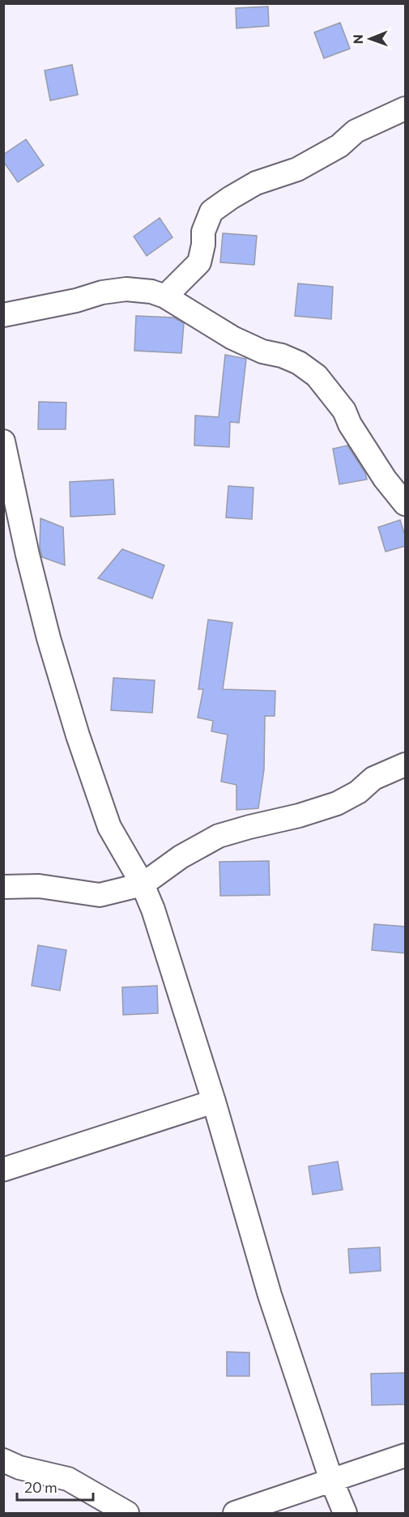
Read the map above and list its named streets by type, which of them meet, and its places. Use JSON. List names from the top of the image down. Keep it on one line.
{"scale_bar":"20 m","north":"left"}
